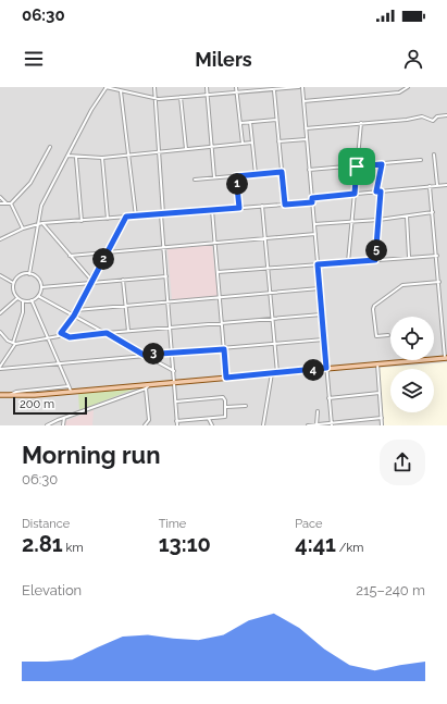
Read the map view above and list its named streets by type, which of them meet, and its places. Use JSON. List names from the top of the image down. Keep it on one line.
{"scale_bar":"200 m","page":{"status":"06:30","header":"Milers","pins":["1","5","2","3","4"],"scale":"200 m","heading":["Morning run","06:30"],"stats":[["Distance","2.81 km"],["Time","13:10"],["Pace","4:41 /km"]],"chart":["Elevation","215–240 m"]}}
